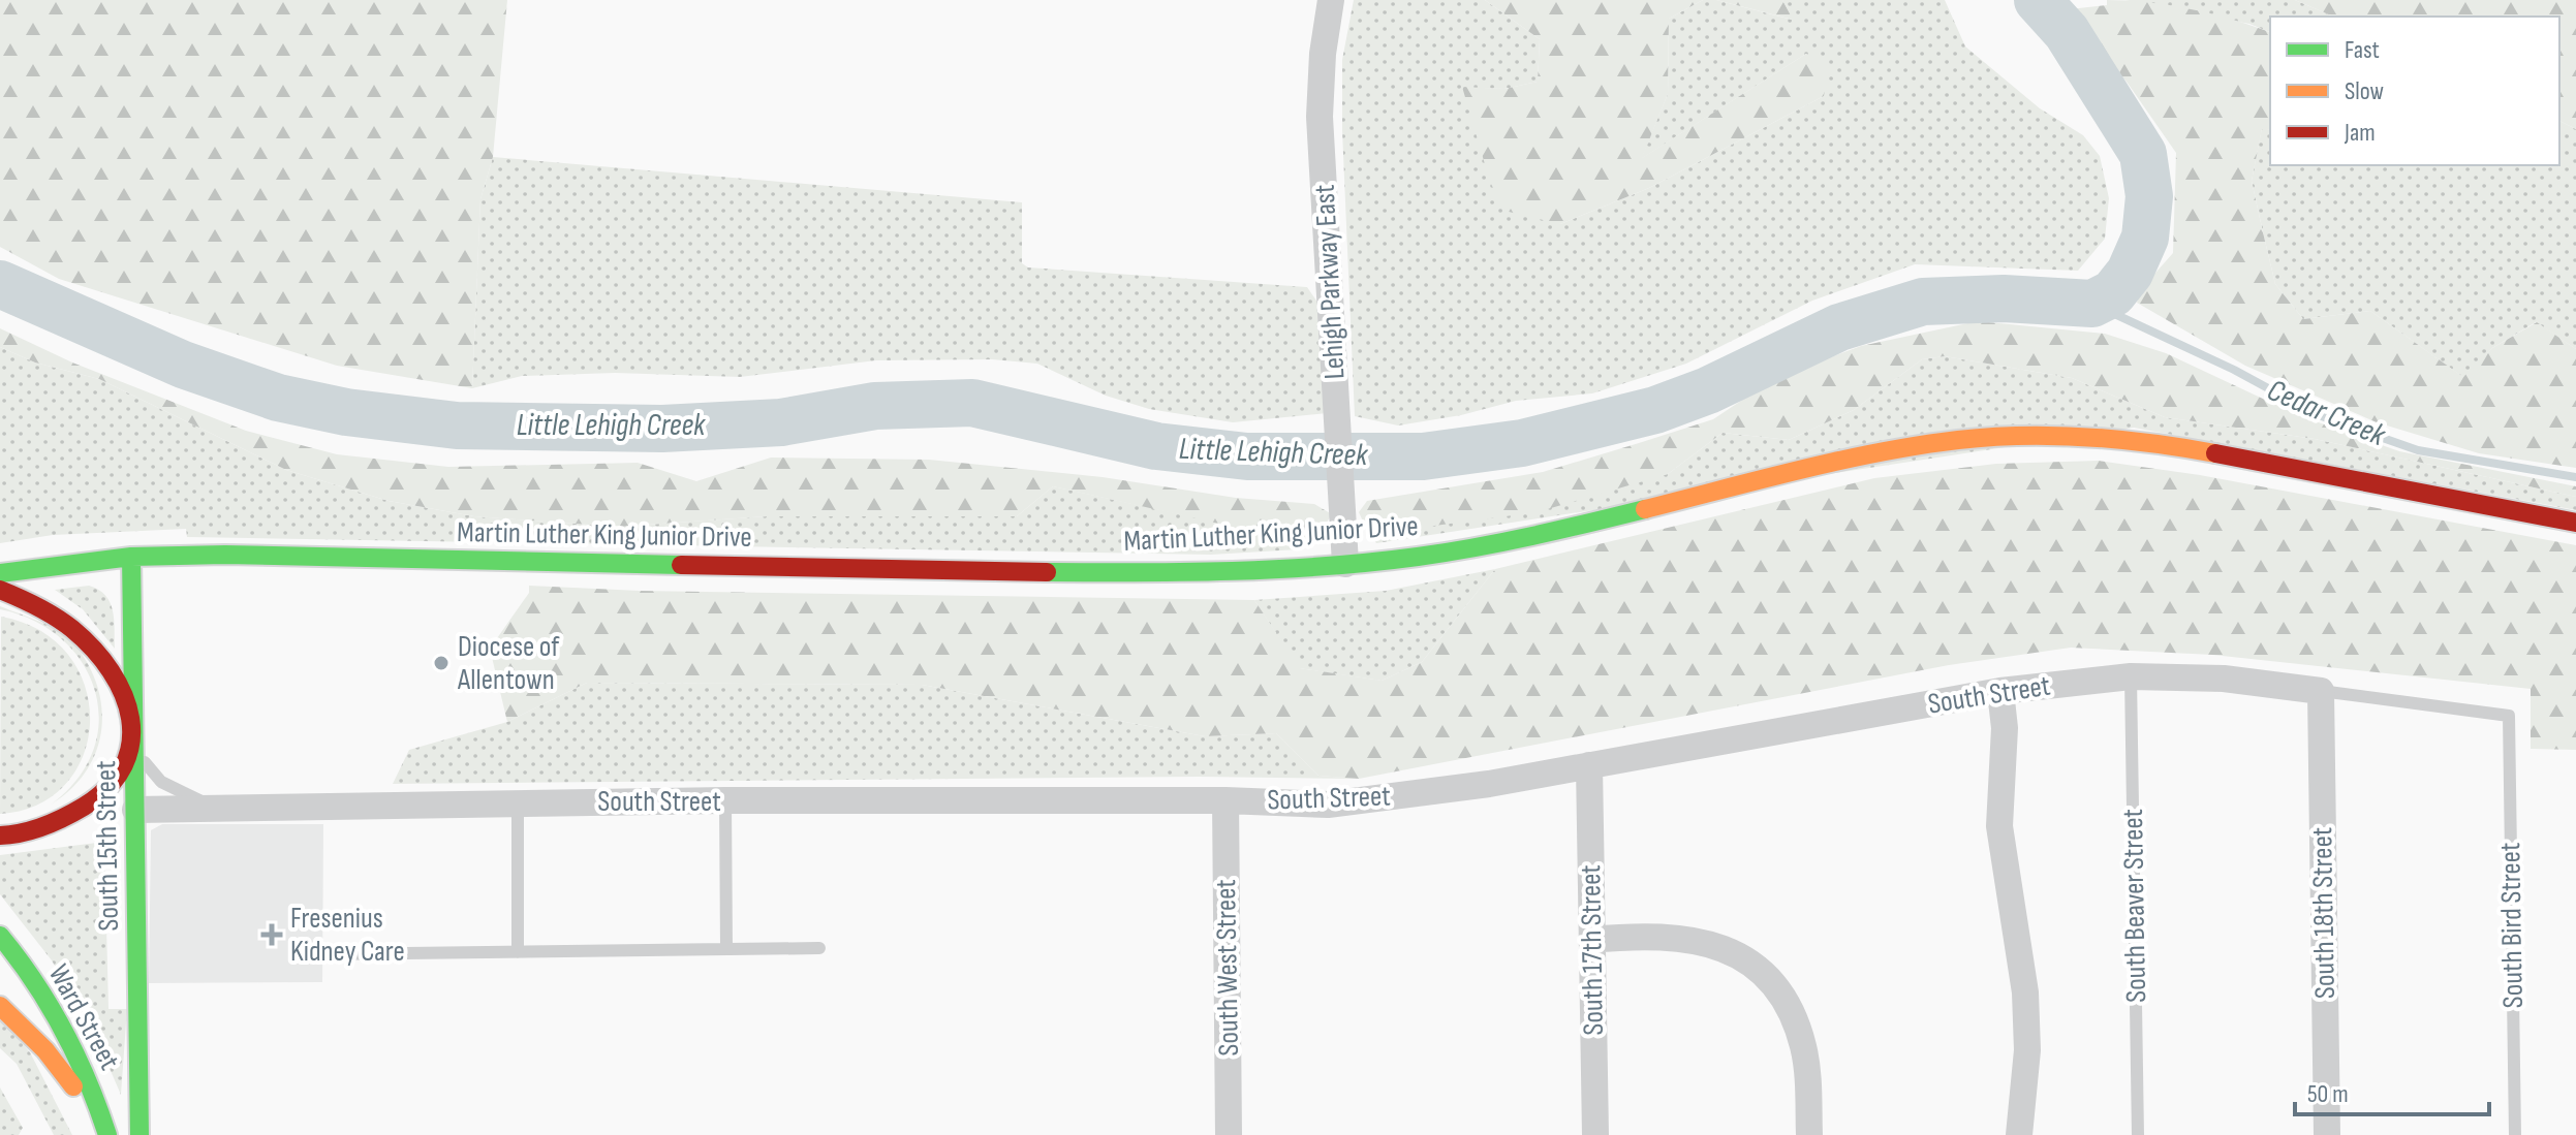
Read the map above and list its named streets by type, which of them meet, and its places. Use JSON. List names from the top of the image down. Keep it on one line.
{"streets":{"main road":["Martin Luther King Junior Drive","South 15th Street","Ward Street"],"street":["Lehigh Parkway East","South Street","South 18th Street","South 17th Street","South West Street"],"lane":["South Beaver Street","South Bird Street"]},"crossings":[["Lehigh Parkway East","Martin Luther King Junior Drive"],["Martin Luther King Junior Drive","South 15th Street"],["South Street","South 15th Street"],["South Street","South Beaver Street"],["South Street","South 18th Street"],["South Street","South Bird Street"],["South Street","South 17th Street"],["South Street","South West Street"]],"water":["Cedar Creek","Little Lehigh Creek"],"places":{"other":["Diocese of Allentown"],"health":["Fresenius Kidney Care"]},"legend":["Fast","Slow","Jam"],"scale_bar":"50 m"}
